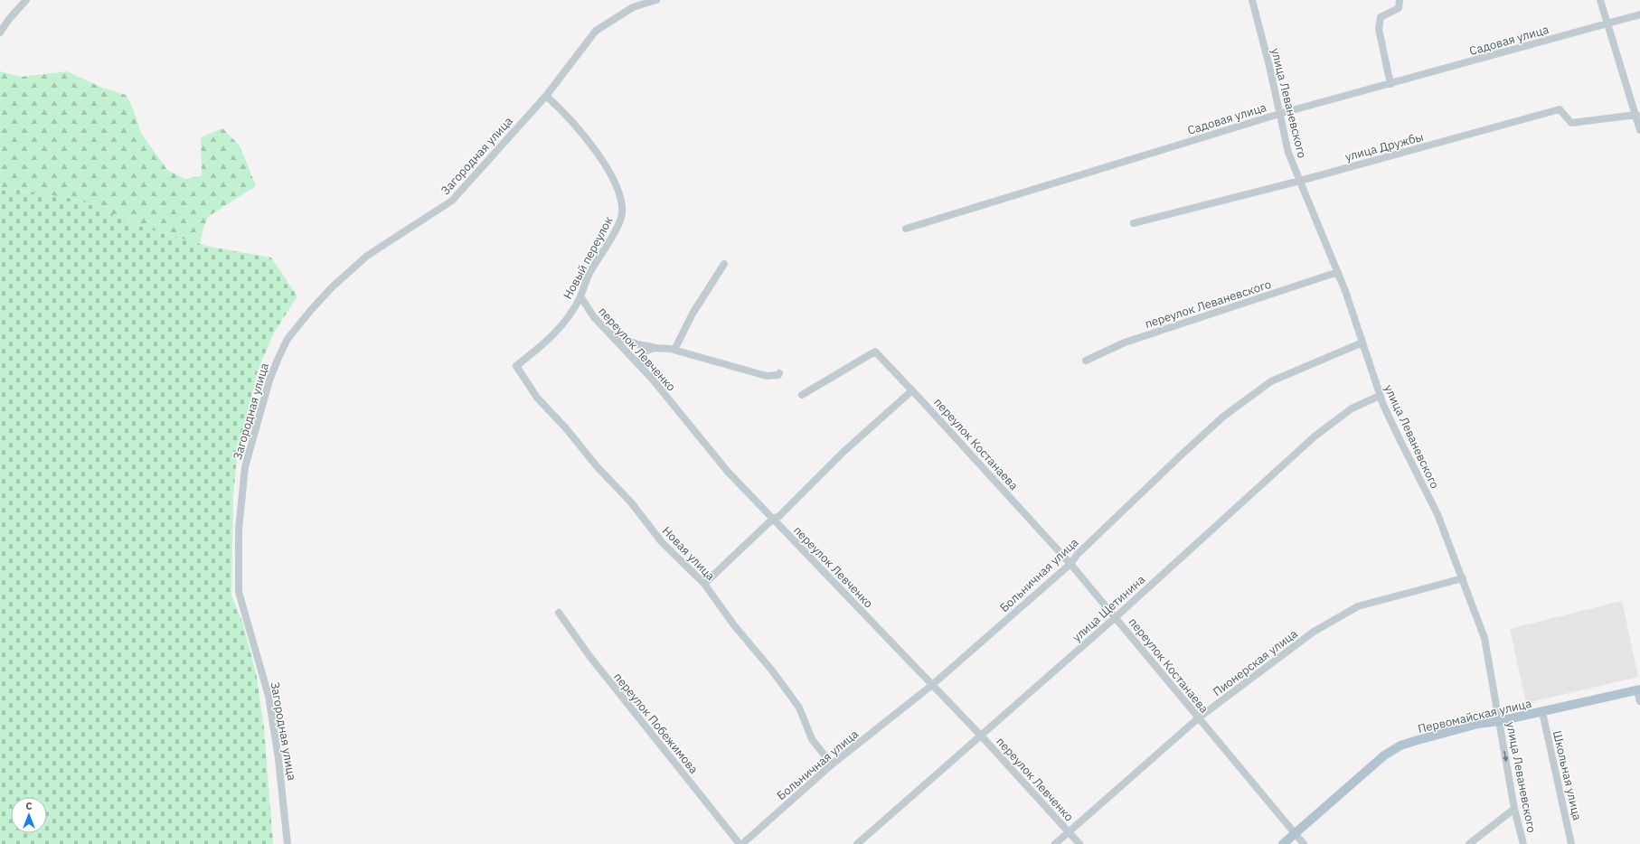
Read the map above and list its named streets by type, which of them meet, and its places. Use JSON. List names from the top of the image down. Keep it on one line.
{"streets":{"main road":["Первомайская улица"],"street":["Садовая улица","улица Леваневского","улица Дружбы","Загородная улица","Новый переулок","переулок Леваневского","переулок Левченко","переулок Костанаева","Новая улица","Больничная улица","улица Щетинина","Пионерская улица","переулок Побежимова","Школьная улица"]},"crossings":[["Садовая улица","улица Леваневского"],["улица Леваневского","улица Дружбы"],["улица Леваневского","переулок Леваневского"],["улица Леваневского","Больничная улица"],["улица Леваневского","улица Щетинина"],["улица Леваневского","Пионерская улица"],["улица Леваневского","Первомайская улица"],["Загородная улица","Новый переулок"],["Новый переулок","переулок Левченко"],["Новый переулок","Новая улица"],["переулок Левченко","Больничная улица"],["переулок Левченко","улица Щетинина"],["переулок Левченко","Пионерская улица"],["переулок Костанаева","Больничная улица"],["переулок Костанаева","улица Щетинина"],["переулок Костанаева","Пионерская улица"],["переулок Костанаева","Первомайская улица"],["Новая улица","Больничная улица"],["Больничная улица","переулок Побежимова"],["Первомайская улица","Школьная улица"]],"north":"top"}
